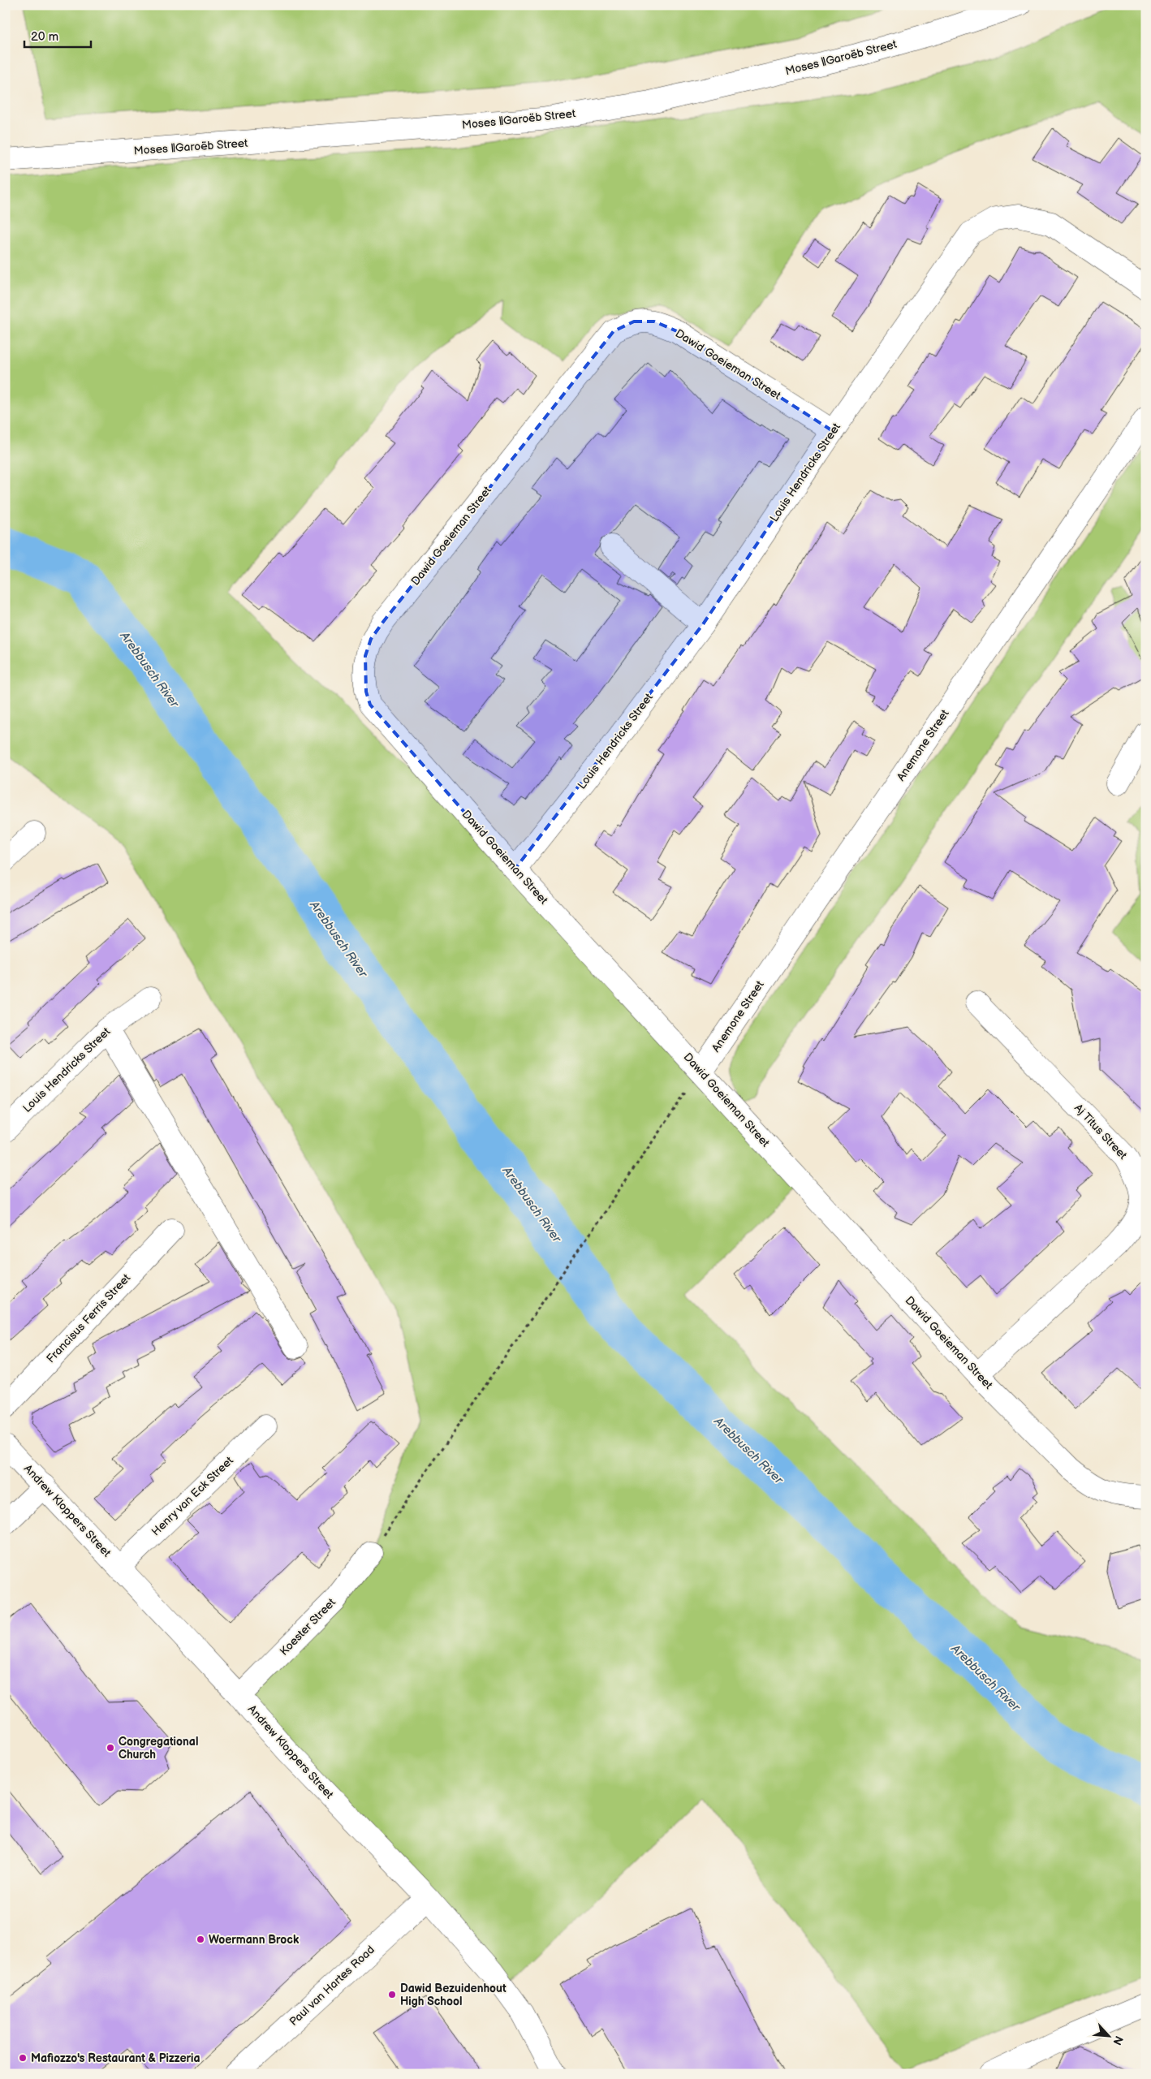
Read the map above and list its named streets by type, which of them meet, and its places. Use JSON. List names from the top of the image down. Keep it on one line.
{"streets":{"street":["Moses ǁGaroëb Street","Dawid Goeieman Street","Louis Hendricks Street","Anemone Street","Aj Titus Street","Francisus Ferris Street","Henry van Eck Street","Andrew Kloppers Street","Koester Street","Paul van Hartes Road"]},"crossings":[["Dawid Goeieman Street","Louis Hendricks Street"],["Dawid Goeieman Street","Anemone Street"],["Dawid Goeieman Street","Aj Titus Street"],["Henry van Eck Street","Andrew Kloppers Street"],["Andrew Kloppers Street","Koester Street"],["Andrew Kloppers Street","Paul van Hartes Road"]],"water":["Arebbusch River"],"places":["Congregational Church","Woermann Brock","Dawid Bezuidenhout High School","Mafiozzo's Restaurant & Pizzeria"],"scale_bar":"20 m","north":"bottom right"}
